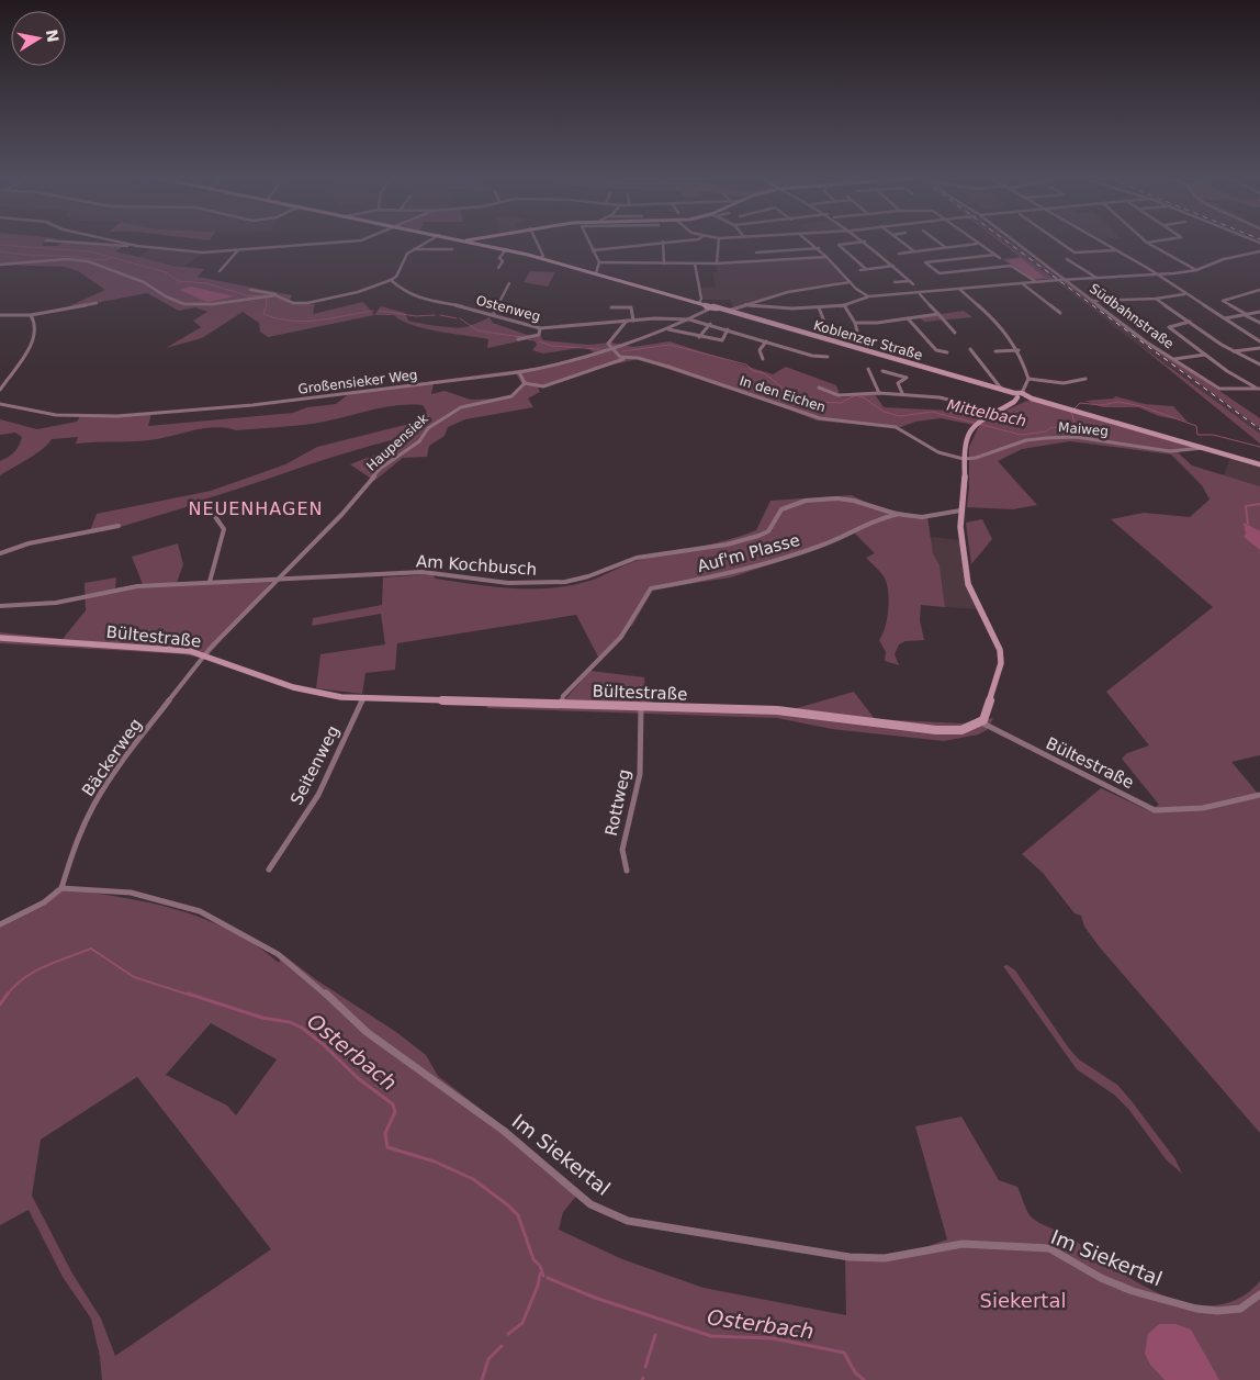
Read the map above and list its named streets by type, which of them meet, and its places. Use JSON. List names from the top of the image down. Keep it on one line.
{"streets":{"street":["Ostenweg","Südbahnstraße","Koblenzer Straße","Großensieker Weg","In den Eichen","Maiweg","Haupensiek","Auf'm Plasse","Am Kochbusch","Bültestraße","Bäckerweg","Seitenweg","Rottweg","Im Siekertal"]},"crossings":[["Ostenweg","Großensieker Weg"],["Koblenzer Straße","Großensieker Weg"],["Koblenzer Straße","Maiweg"],["Großensieker Weg","In den Eichen"],["In den Eichen","Maiweg"],["In den Eichen","Haupensiek"],["Haupensiek","Am Kochbusch"],["Haupensiek","Bültestraße"],["Haupensiek","Bäckerweg"],["Auf'm Plasse","Am Kochbusch"],["Auf'm Plasse","Bültestraße"],["Bültestraße","Bäckerweg"],["Bültestraße","Seitenweg"],["Bültestraße","Rottweg"],["Bäckerweg","Im Siekertal"]],"districts":["NEUENHAGEN"],"water":["Mittelbach","Osterbach"],"parks":["Siekertal"],"north":"right"}
